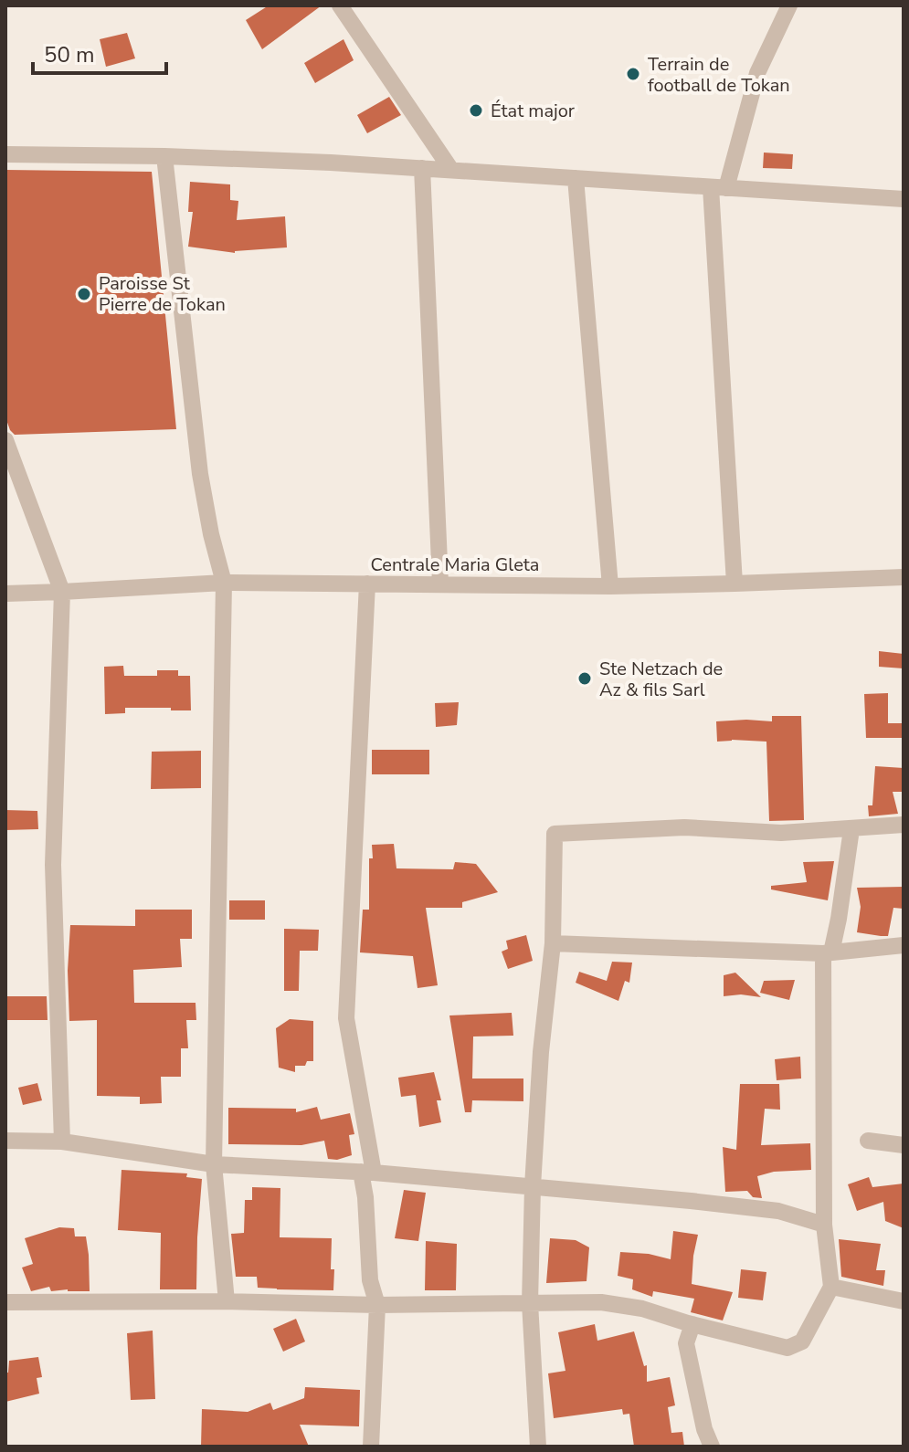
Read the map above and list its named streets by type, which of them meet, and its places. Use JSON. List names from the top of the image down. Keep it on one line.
{"streets":{"street":["Centrale Maria Gleta"]},"places":["Terrain de football de Tokan","État major","Paroisse St Pierre de Tokan","Ste Netzach de Az & fils Sarl"],"scale_bar":"50 m"}
